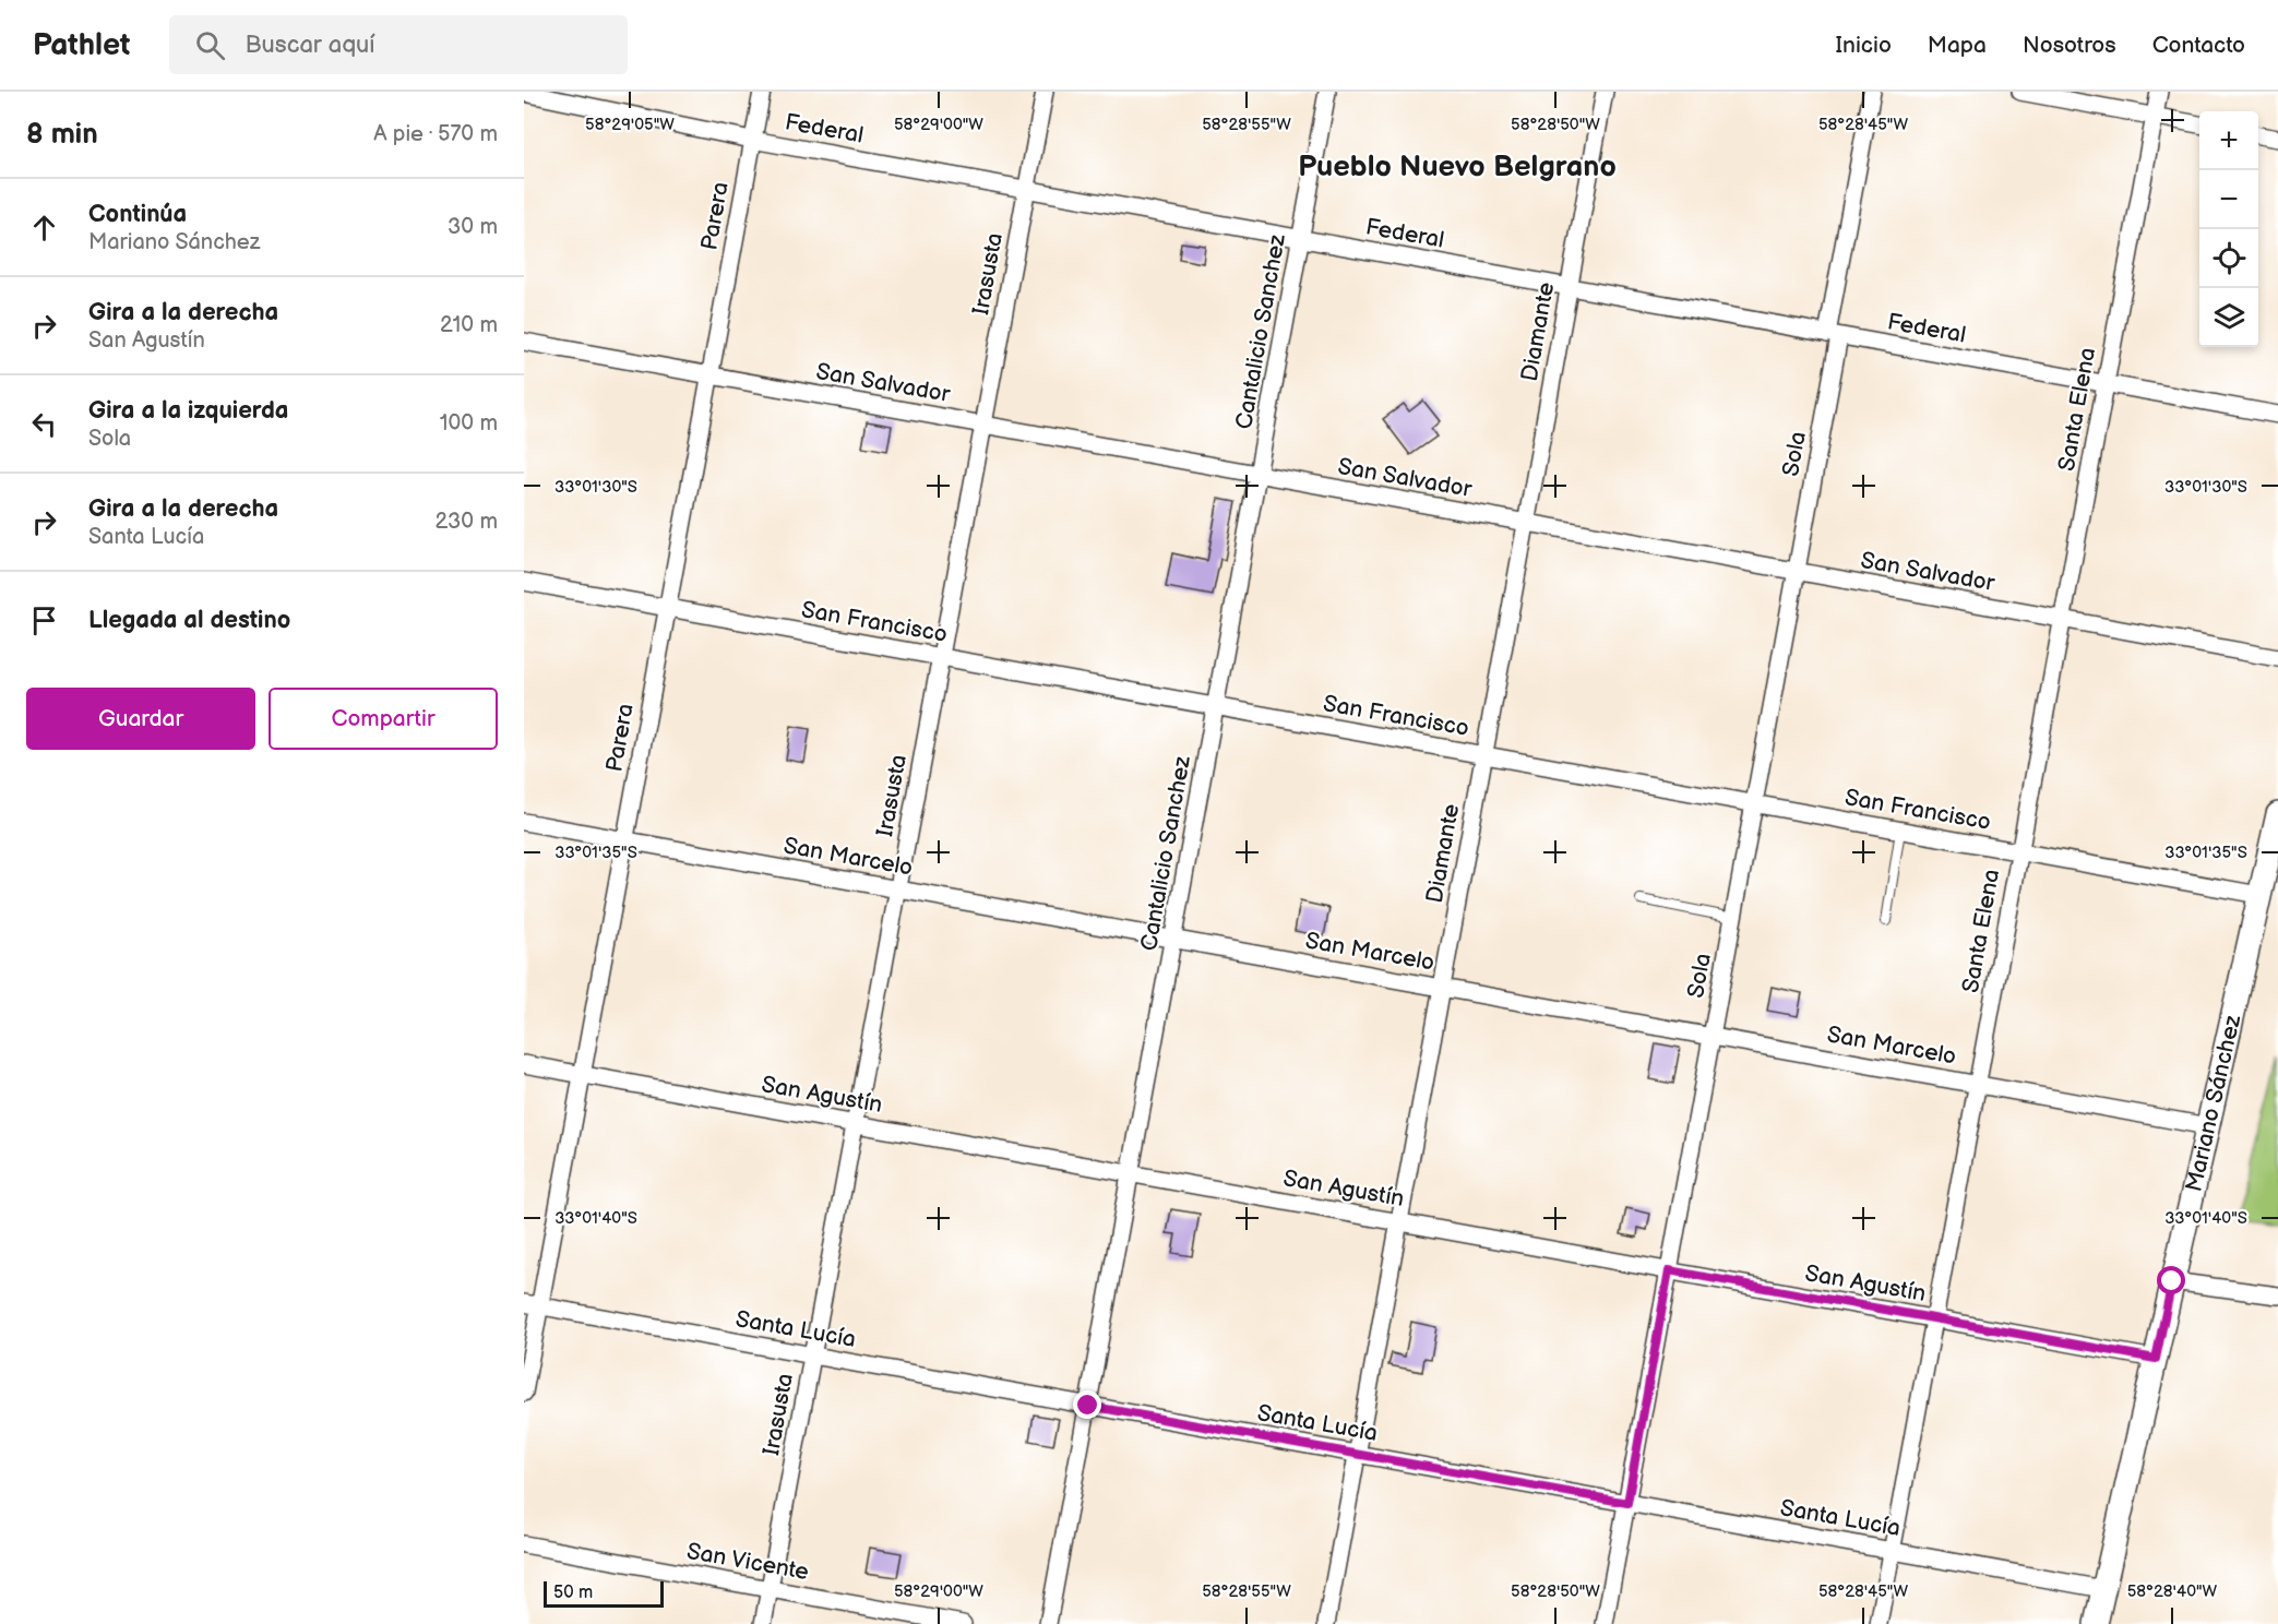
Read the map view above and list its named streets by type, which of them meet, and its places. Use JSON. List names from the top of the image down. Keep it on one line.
{"streets":{"street":["Federal","Parera","Irasusta","Cantalicio Sanchez","Diamante","San Salvador","Santa Elena","Sola","San Francisco","San Marcelo","San Agustín","Mariano Sánchez","Santa Lucía","San Vicente"]},"crossings":[["Federal","Parera"],["Federal","Irasusta"],["Federal","Cantalicio Sanchez"],["Federal","Diamante"],["Federal","Santa Elena"],["Federal","Sola"],["Parera","San Salvador"],["Parera","San Francisco"],["Parera","San Marcelo"],["Parera","San Agustín"],["Parera","Santa Lucía"],["Irasusta","San Salvador"],["Irasusta","San Francisco"],["Irasusta","San Marcelo"],["Irasusta","San Agustín"],["Irasusta","Santa Lucía"],["Irasusta","San Vicente"],["Cantalicio Sanchez","San Salvador"],["Cantalicio Sanchez","San Francisco"],["Cantalicio Sanchez","San Marcelo"],["Cantalicio Sanchez","San Agustín"],["Cantalicio Sanchez","Santa Lucía"],["Diamante","San Salvador"],["Diamante","San Francisco"],["Diamante","San Marcelo"],["Diamante","San Agustín"],["Diamante","Santa Lucía"],["San Salvador","Santa Elena"],["San Salvador","Sola"],["Santa Elena","San Francisco"],["Santa Elena","San Marcelo"],["Santa Elena","San Agustín"],["Santa Elena","Santa Lucía"],["Sola","San Francisco"],["Sola","San Marcelo"],["Sola","San Agustín"],["Sola","Santa Lucía"],["San Francisco","Mariano Sánchez"],["San Marcelo","Mariano Sánchez"],["San Agustín","Mariano Sánchez"],["Mariano Sánchez","Santa Lucía"]],"districts":["Pueblo Nuevo Belgrano"],"scale_bar":"50 m","page":{"header":"Pathlet","search":"Buscar aquí","nav":["Inicio","Mapa","Nosotros","Contacto"],"heading":["8 min","A pie · 570 m"],"map_buttons":["+","−"],"list":[["Continúa","Mariano Sánchez","30 m"],["Gira a la derecha","San Agustín","210 m"],["Gira a la izquierda","Sola","100 m"],["Gira a la derecha","Santa Lucía","230 m"],"Llegada al destino"],"buttons":["Guardar","Compartir"],"scale":"50 m"},"coordinates":["58°29'05\"W","58°29'00\"W","58°28'55\"W","58°28'50\"W","58°28'45\"W","33°01'30\"S","33°01'35\"S","33°01'40\"S","58°28'40\"W"]}
